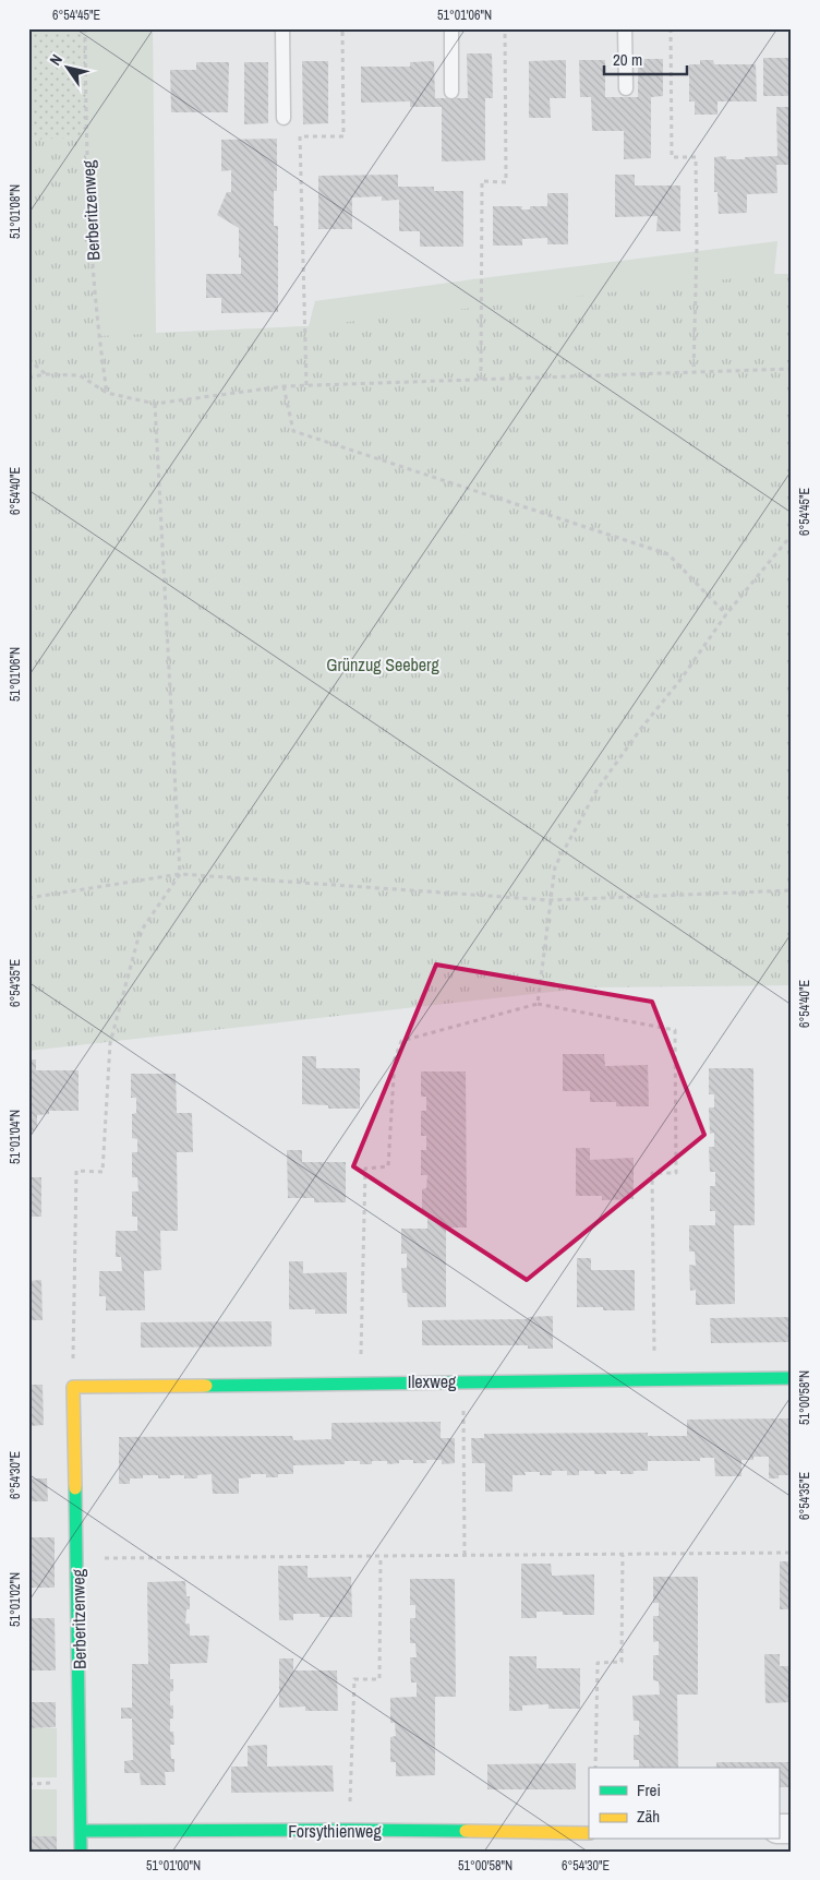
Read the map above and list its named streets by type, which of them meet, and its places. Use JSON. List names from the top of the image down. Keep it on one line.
{"streets":{"street":["Berberitzenweg","Ilexweg","Forsythienweg"]},"crossings":[["Berberitzenweg","Ilexweg"],["Berberitzenweg","Forsythienweg"]],"parks":["Grünzug Seeberg"],"legend":["Frei","Zäh"],"scale_bar":"20 m","north":"top left","coordinates":["6°54'45\"E","51°01'06\"N","51°01'08\"N","6°54'40\"E","6°54'35\"E","51°01'04\"N","51°00'58\"N","6°54'30\"E","51°01'02\"N","51°01'00\"N"]}
